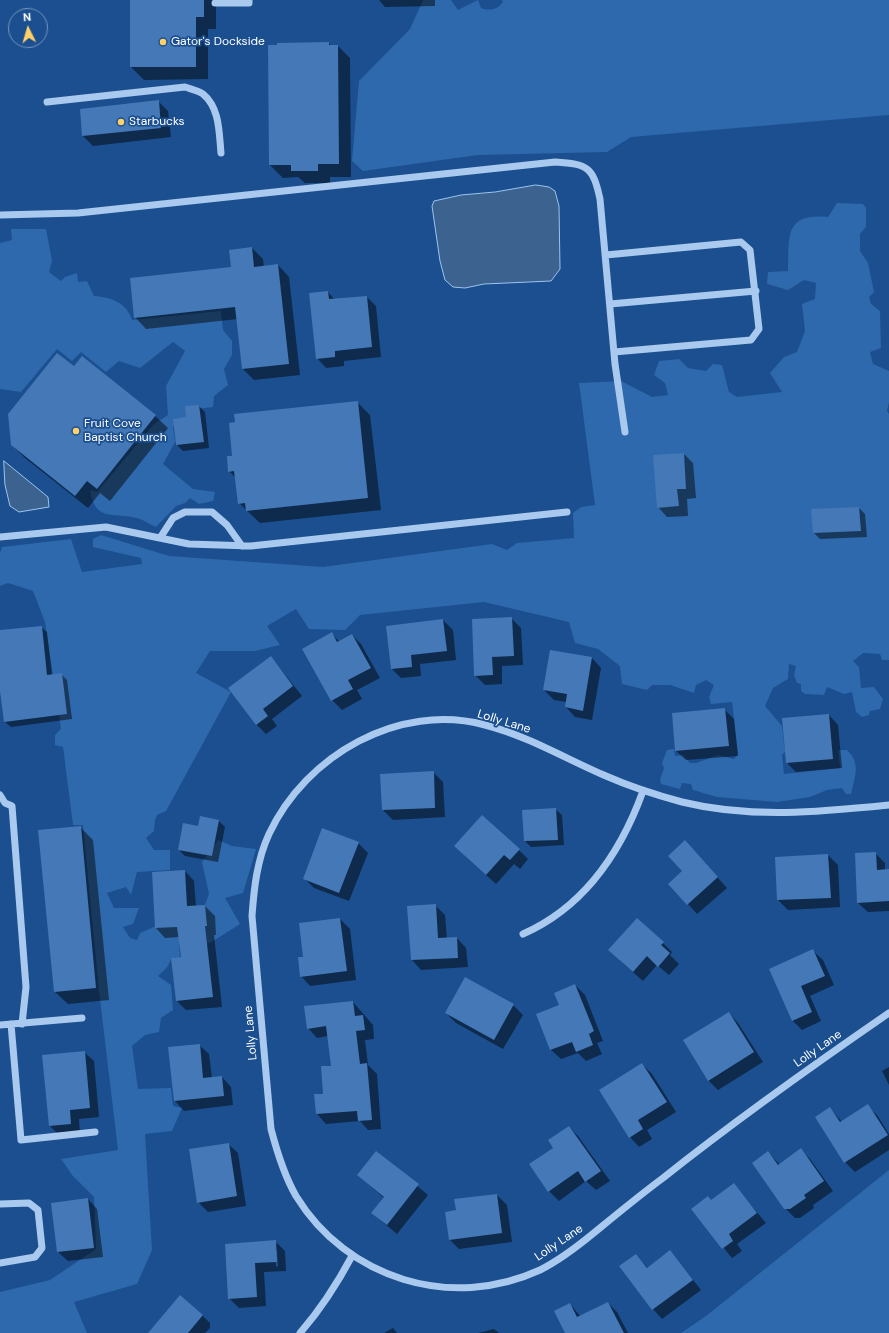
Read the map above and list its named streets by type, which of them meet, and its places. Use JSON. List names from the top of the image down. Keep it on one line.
{"streets":{"street":["Lolly Lane"]},"places":["Gator's Dockside","Starbucks","Fruit Cove Baptist Church"],"north":"top"}
